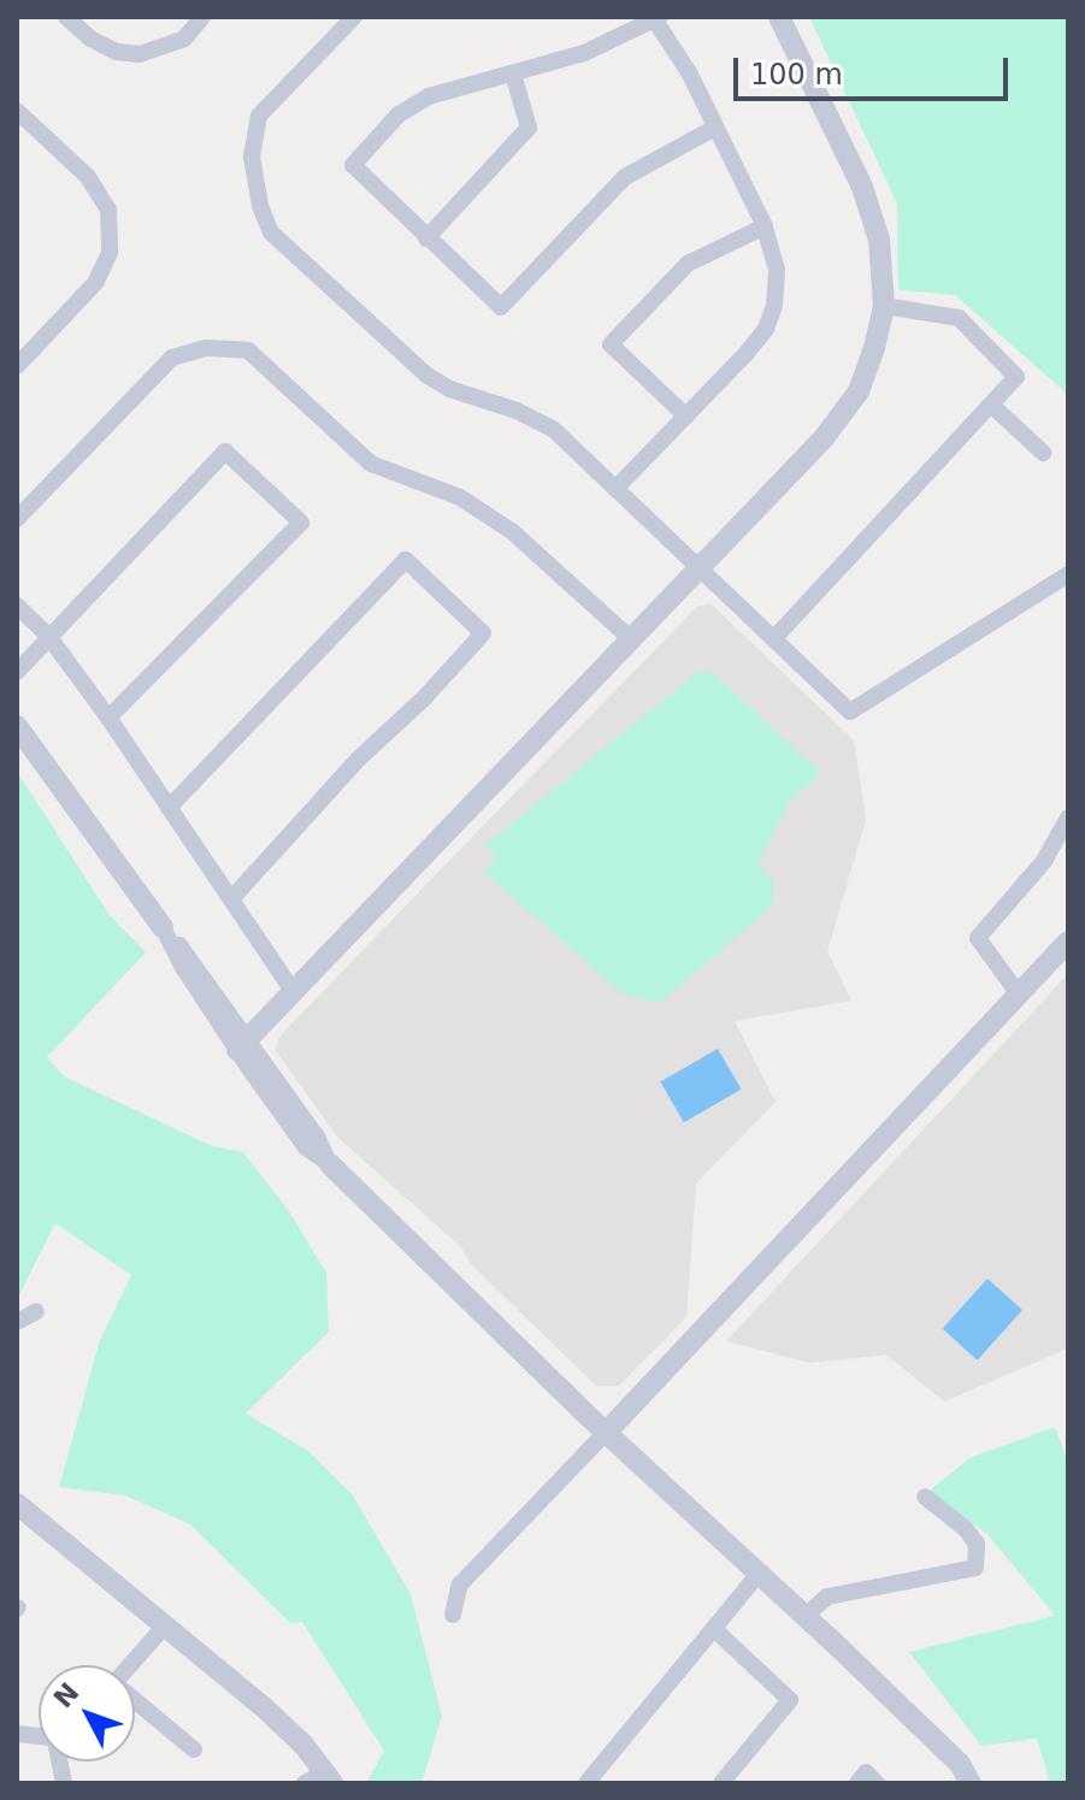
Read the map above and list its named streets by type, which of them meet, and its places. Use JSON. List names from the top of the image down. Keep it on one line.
{"scale_bar":"100 m","north":"top left"}
